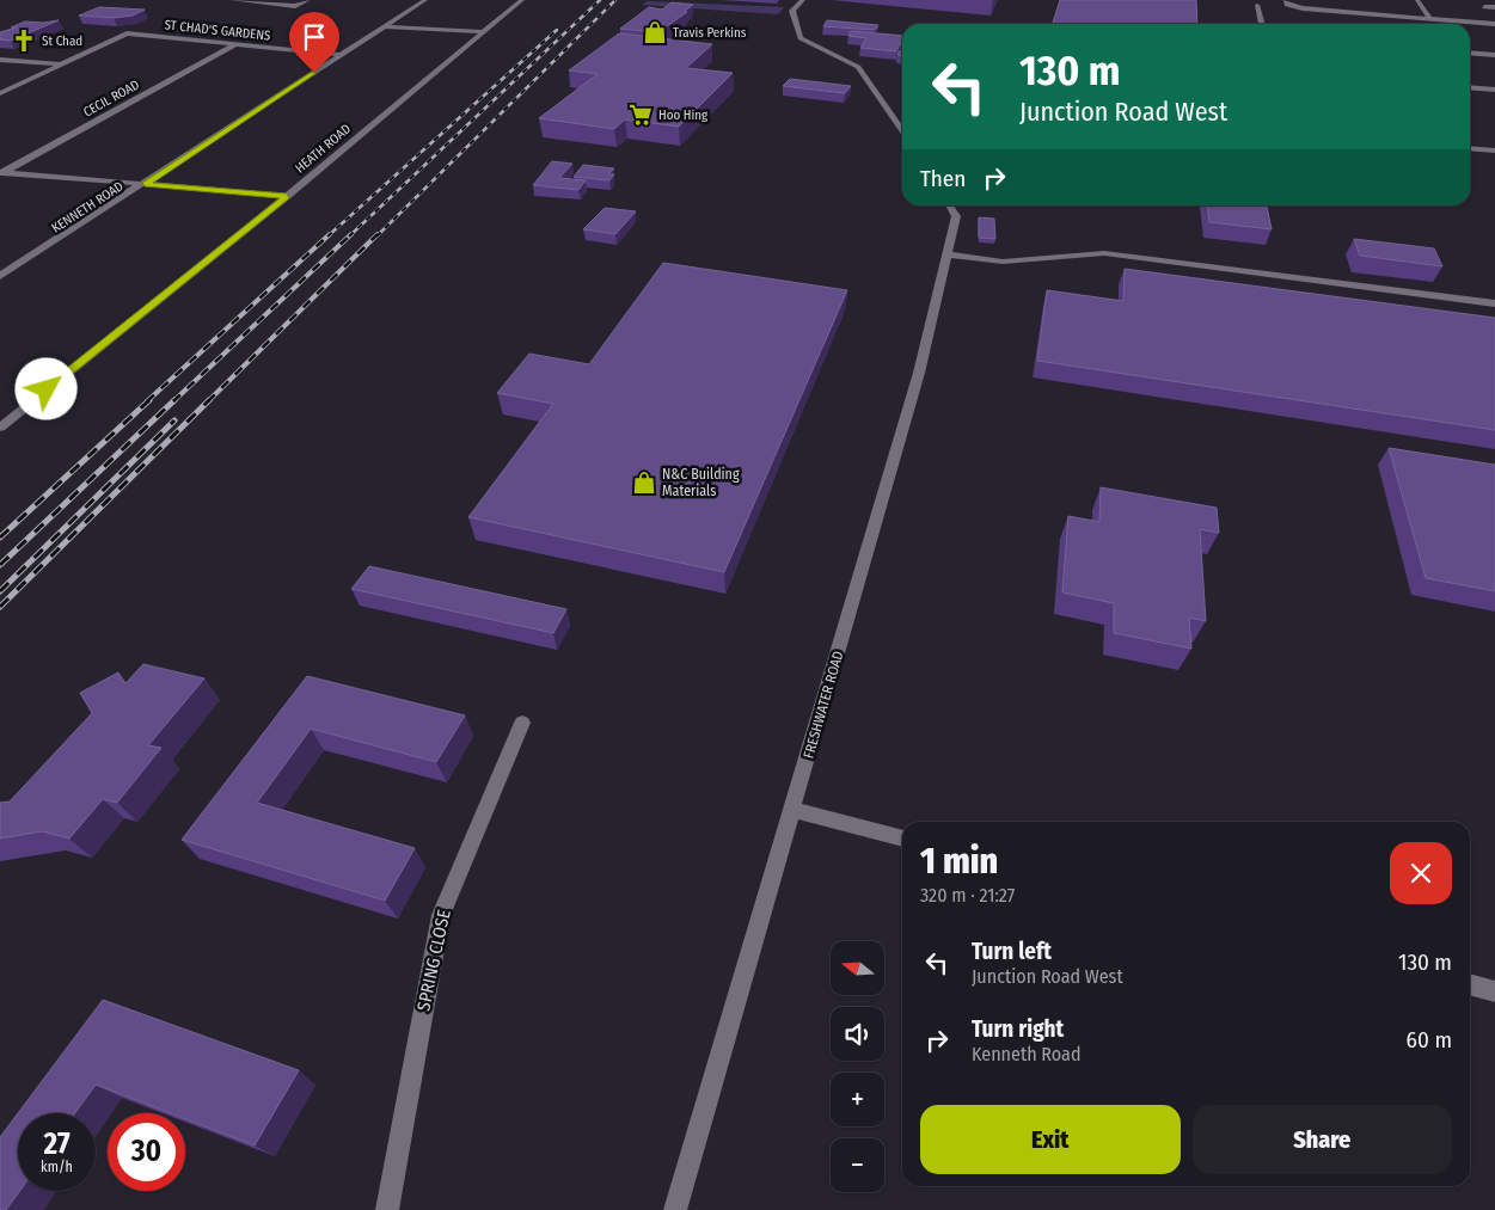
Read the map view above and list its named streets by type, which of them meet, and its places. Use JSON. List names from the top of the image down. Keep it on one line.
{"streets":{"street":["ST CHAD'S GARDENS","CECIL ROAD","HEATH ROAD","KENNETH ROAD","FRESHWATER ROAD","SPRING CLOSE"]},"crossings":[["ST CHAD'S GARDENS","CECIL ROAD"],["ST CHAD'S GARDENS","KENNETH ROAD"]],"places":{"shop":["Travis Perkins","N&C Building Materials"],"church":["St Chad"],"supermarket":["Hoo Hing"]},"north":"left","page":{"turn":["130 m","Junction Road West"],"then":"Then","heading":["1 min","320 m · 21:27"],"list":[{"name":"Turn left","note":"Junction Road West","value":"130 m"},{"name":"Turn right","note":"Kenneth Road","value":"60 m"}],"map_buttons":["+","−"],"buttons":["Exit","Share"],"speed":"27 km/h","limit":"30"}}
